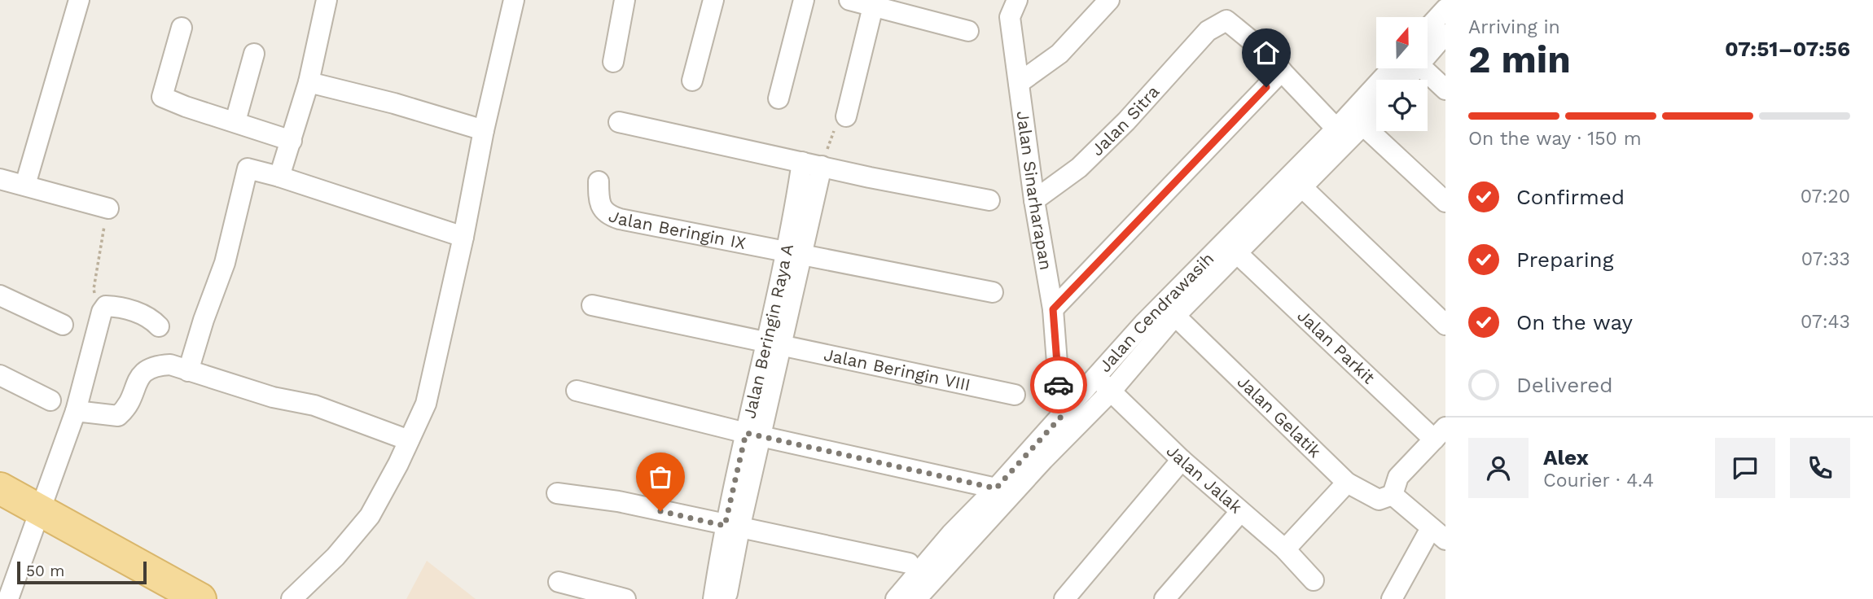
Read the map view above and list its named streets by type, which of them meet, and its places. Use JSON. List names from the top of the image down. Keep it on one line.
{"streets":{"street":["Jalan Sitra","Jalan Sinarharapan","Jalan Beringin IX","Jalan Cendrawasih","Jalan Parkit","Jalan Beringin VIII","Jalan Gelatik","Jalan Jalak"]},"crossings":[["Jalan Sitra","Jalan Sinarharapan"],["Jalan Sinarharapan","Jalan Cendrawasih"],["Jalan Cendrawasih","Jalan Parkit"],["Jalan Cendrawasih","Jalan Gelatik"],["Jalan Cendrawasih","Jalan Jalak"]],"scale_bar":"50 m","north":"top","page":{"heading":["2 min","Arriving in","07:51–07:56"],"panel":["Alex","Courier · 4.4"],"bar":"On the way · 150 m","list":[["Confirmed","07:20"],["Preparing","07:33"],["On the way","07:43"],"Delivered"],"scale":"50 m"}}
